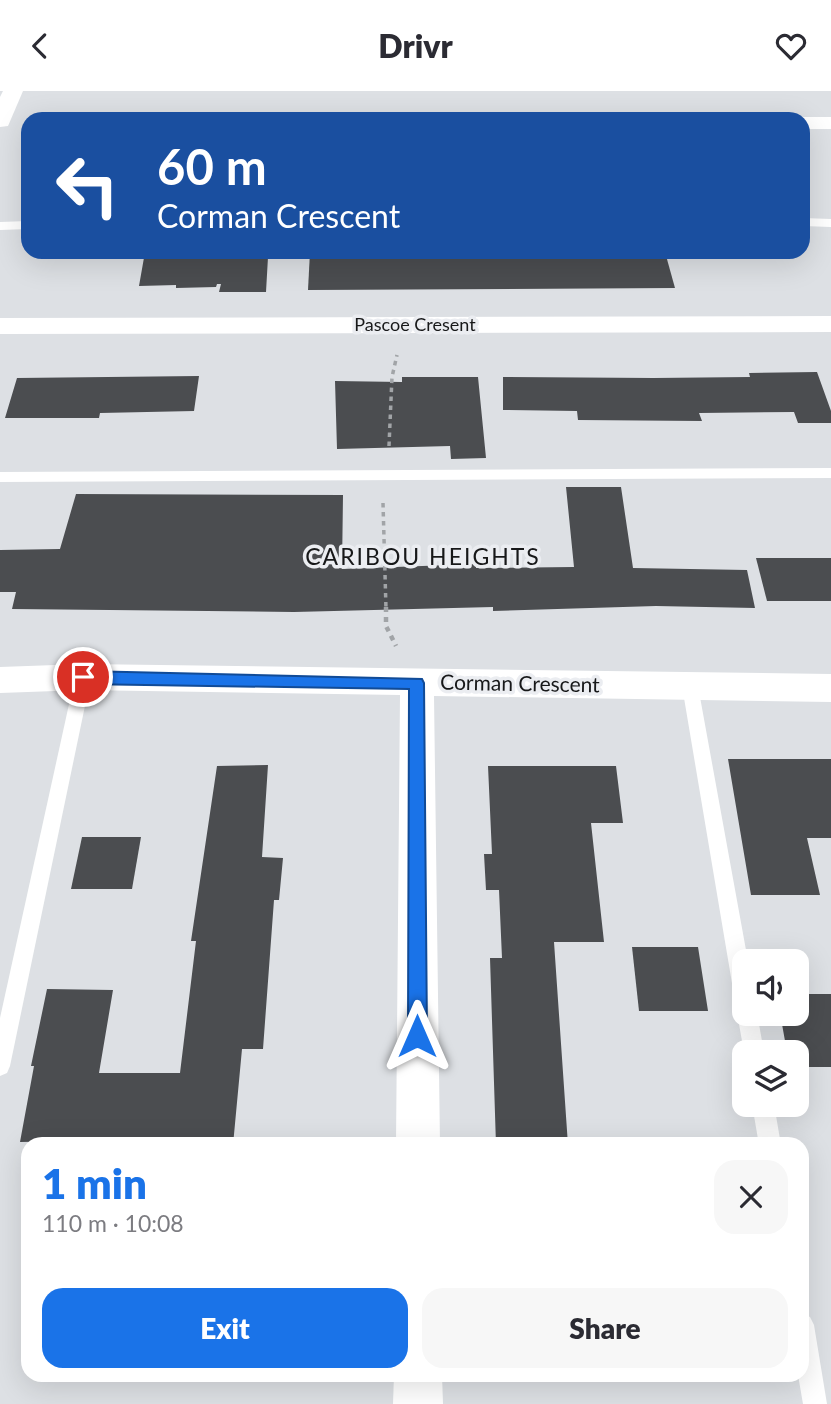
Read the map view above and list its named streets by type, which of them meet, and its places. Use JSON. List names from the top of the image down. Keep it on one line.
{"streets":{"street":["Pascoe Cresent","Corman Crescent"]},"districts":["CARIBOU HEIGHTS"],"page":{"header":"Drivr","turn":["60 m","Corman Crescent"],"heading":["1 min","110 m · 10:08"],"buttons":["Exit","Share"]}}
